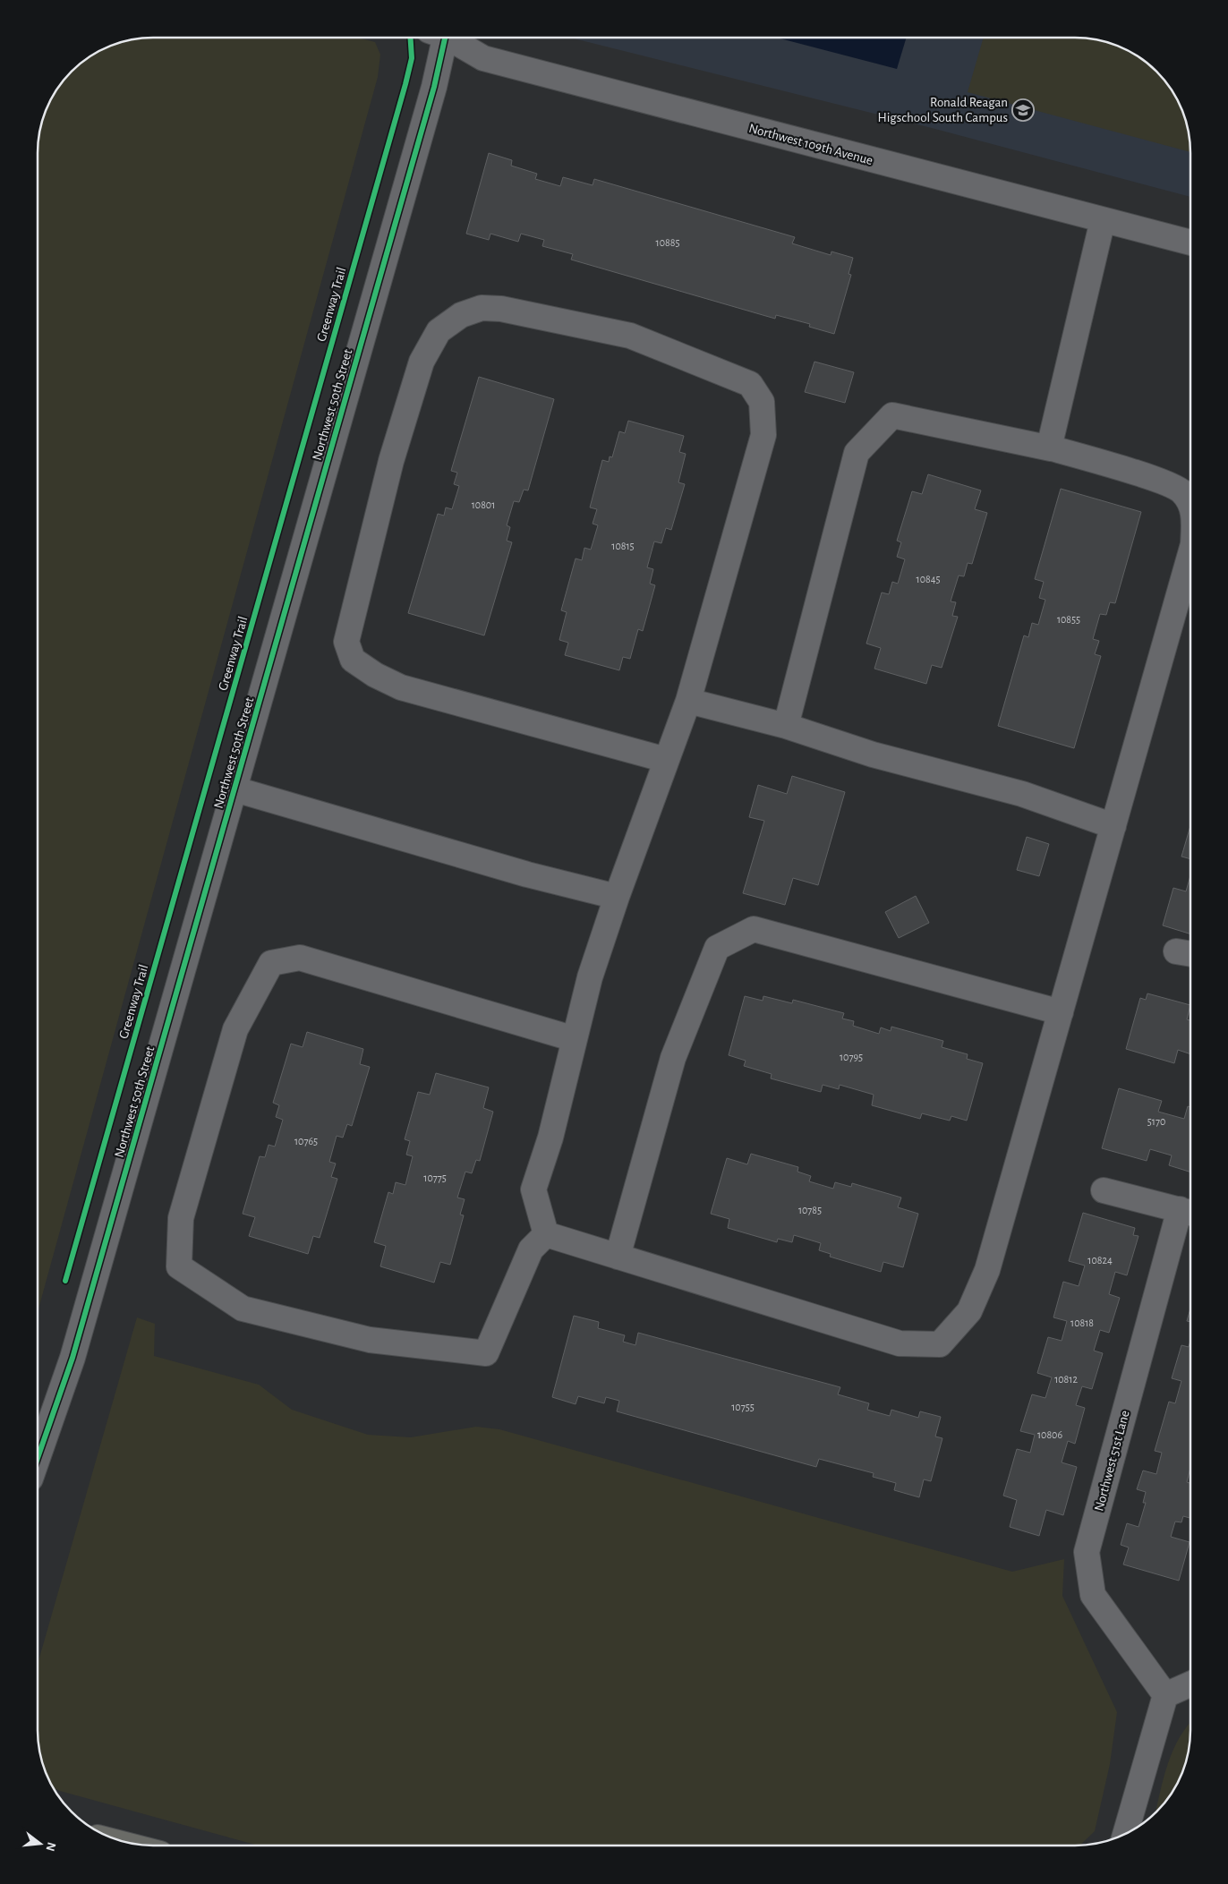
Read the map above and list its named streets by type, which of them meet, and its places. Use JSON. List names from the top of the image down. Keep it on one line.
{"streets":{"street":["Northwest 109th Avenue","Northwest 50th Street","Northwest 51st Lane"],"cycle path":["Greenway Trail"]},"places":{"school or university":["Ronald Reagan Higschool South Campus"]},"house_numbers":["10885","10801","10815","10845","10855","10795","5170","10765","10775","10785","10824","10818","10812","10755","10806"],"north":"right"}
